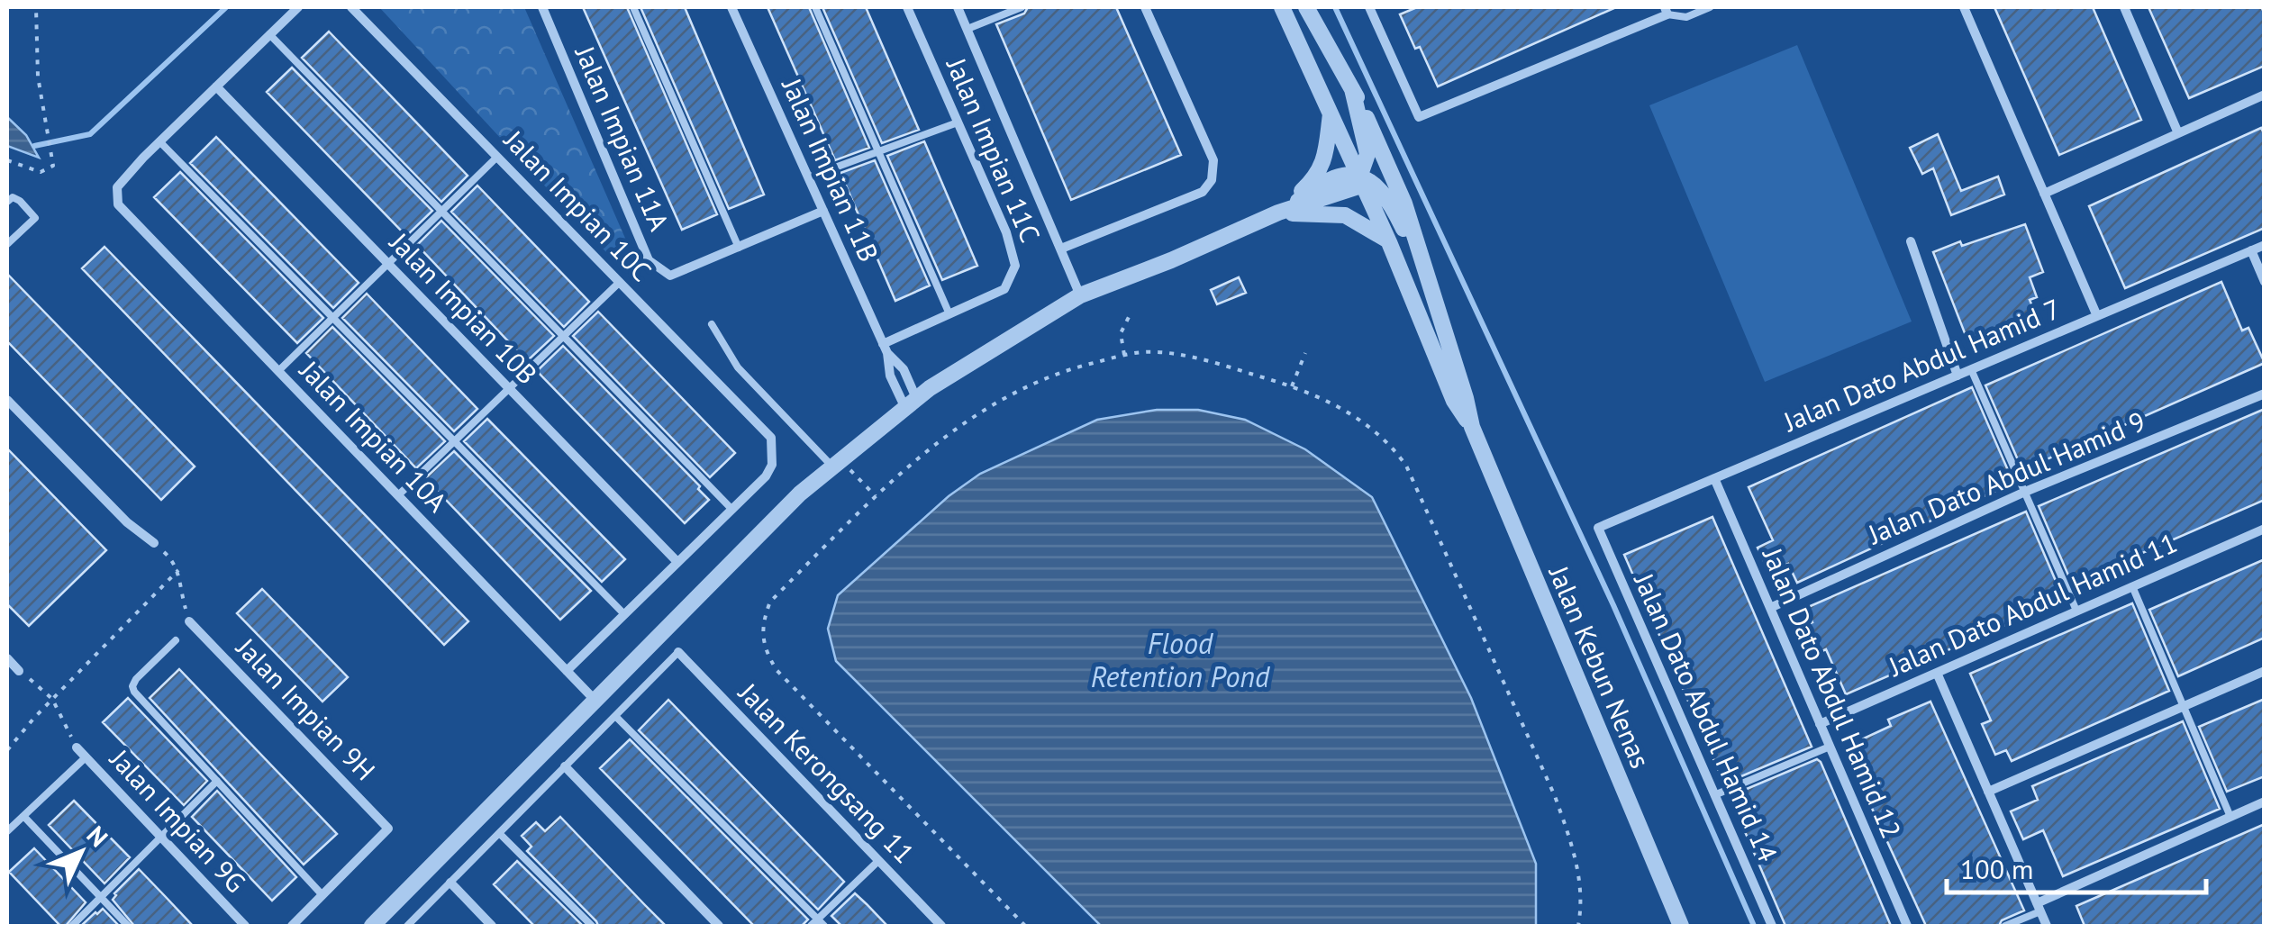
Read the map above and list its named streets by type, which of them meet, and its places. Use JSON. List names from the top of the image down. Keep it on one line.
{"streets":{"street":["Jalan Impian 11A","Jalan Impian 11C","Jalan Impian 11B","Jalan Impian 10C","Jalan Impian 10B","Jalan Dato Abdul Hamid 7","Jalan Impian 10A","Jalan Dato Abdul Hamid 9","Jalan Dato Abdul Hamid 11","Jalan Kebun Nenas","Jalan Dato Abdul Hamid 12","Jalan Impian 9H","Jalan Dato Abdul Hamid 14","Jalan Kerongsang 11","Jalan Impian 9G"]},"crossings":[["Jalan Impian 11A","Jalan Impian 11B"],["Jalan Impian 11C","Jalan Impian 11B"],["Jalan Dato Abdul Hamid 7","Jalan Dato Abdul Hamid 12"],["Jalan Dato Abdul Hamid 7","Jalan Dato Abdul Hamid 14"],["Jalan Dato Abdul Hamid 9","Jalan Dato Abdul Hamid 12"],["Jalan Dato Abdul Hamid 11","Jalan Dato Abdul Hamid 12"]],"water":["Flood Retention Pond"],"scale_bar":"100 m","north":"top right"}
